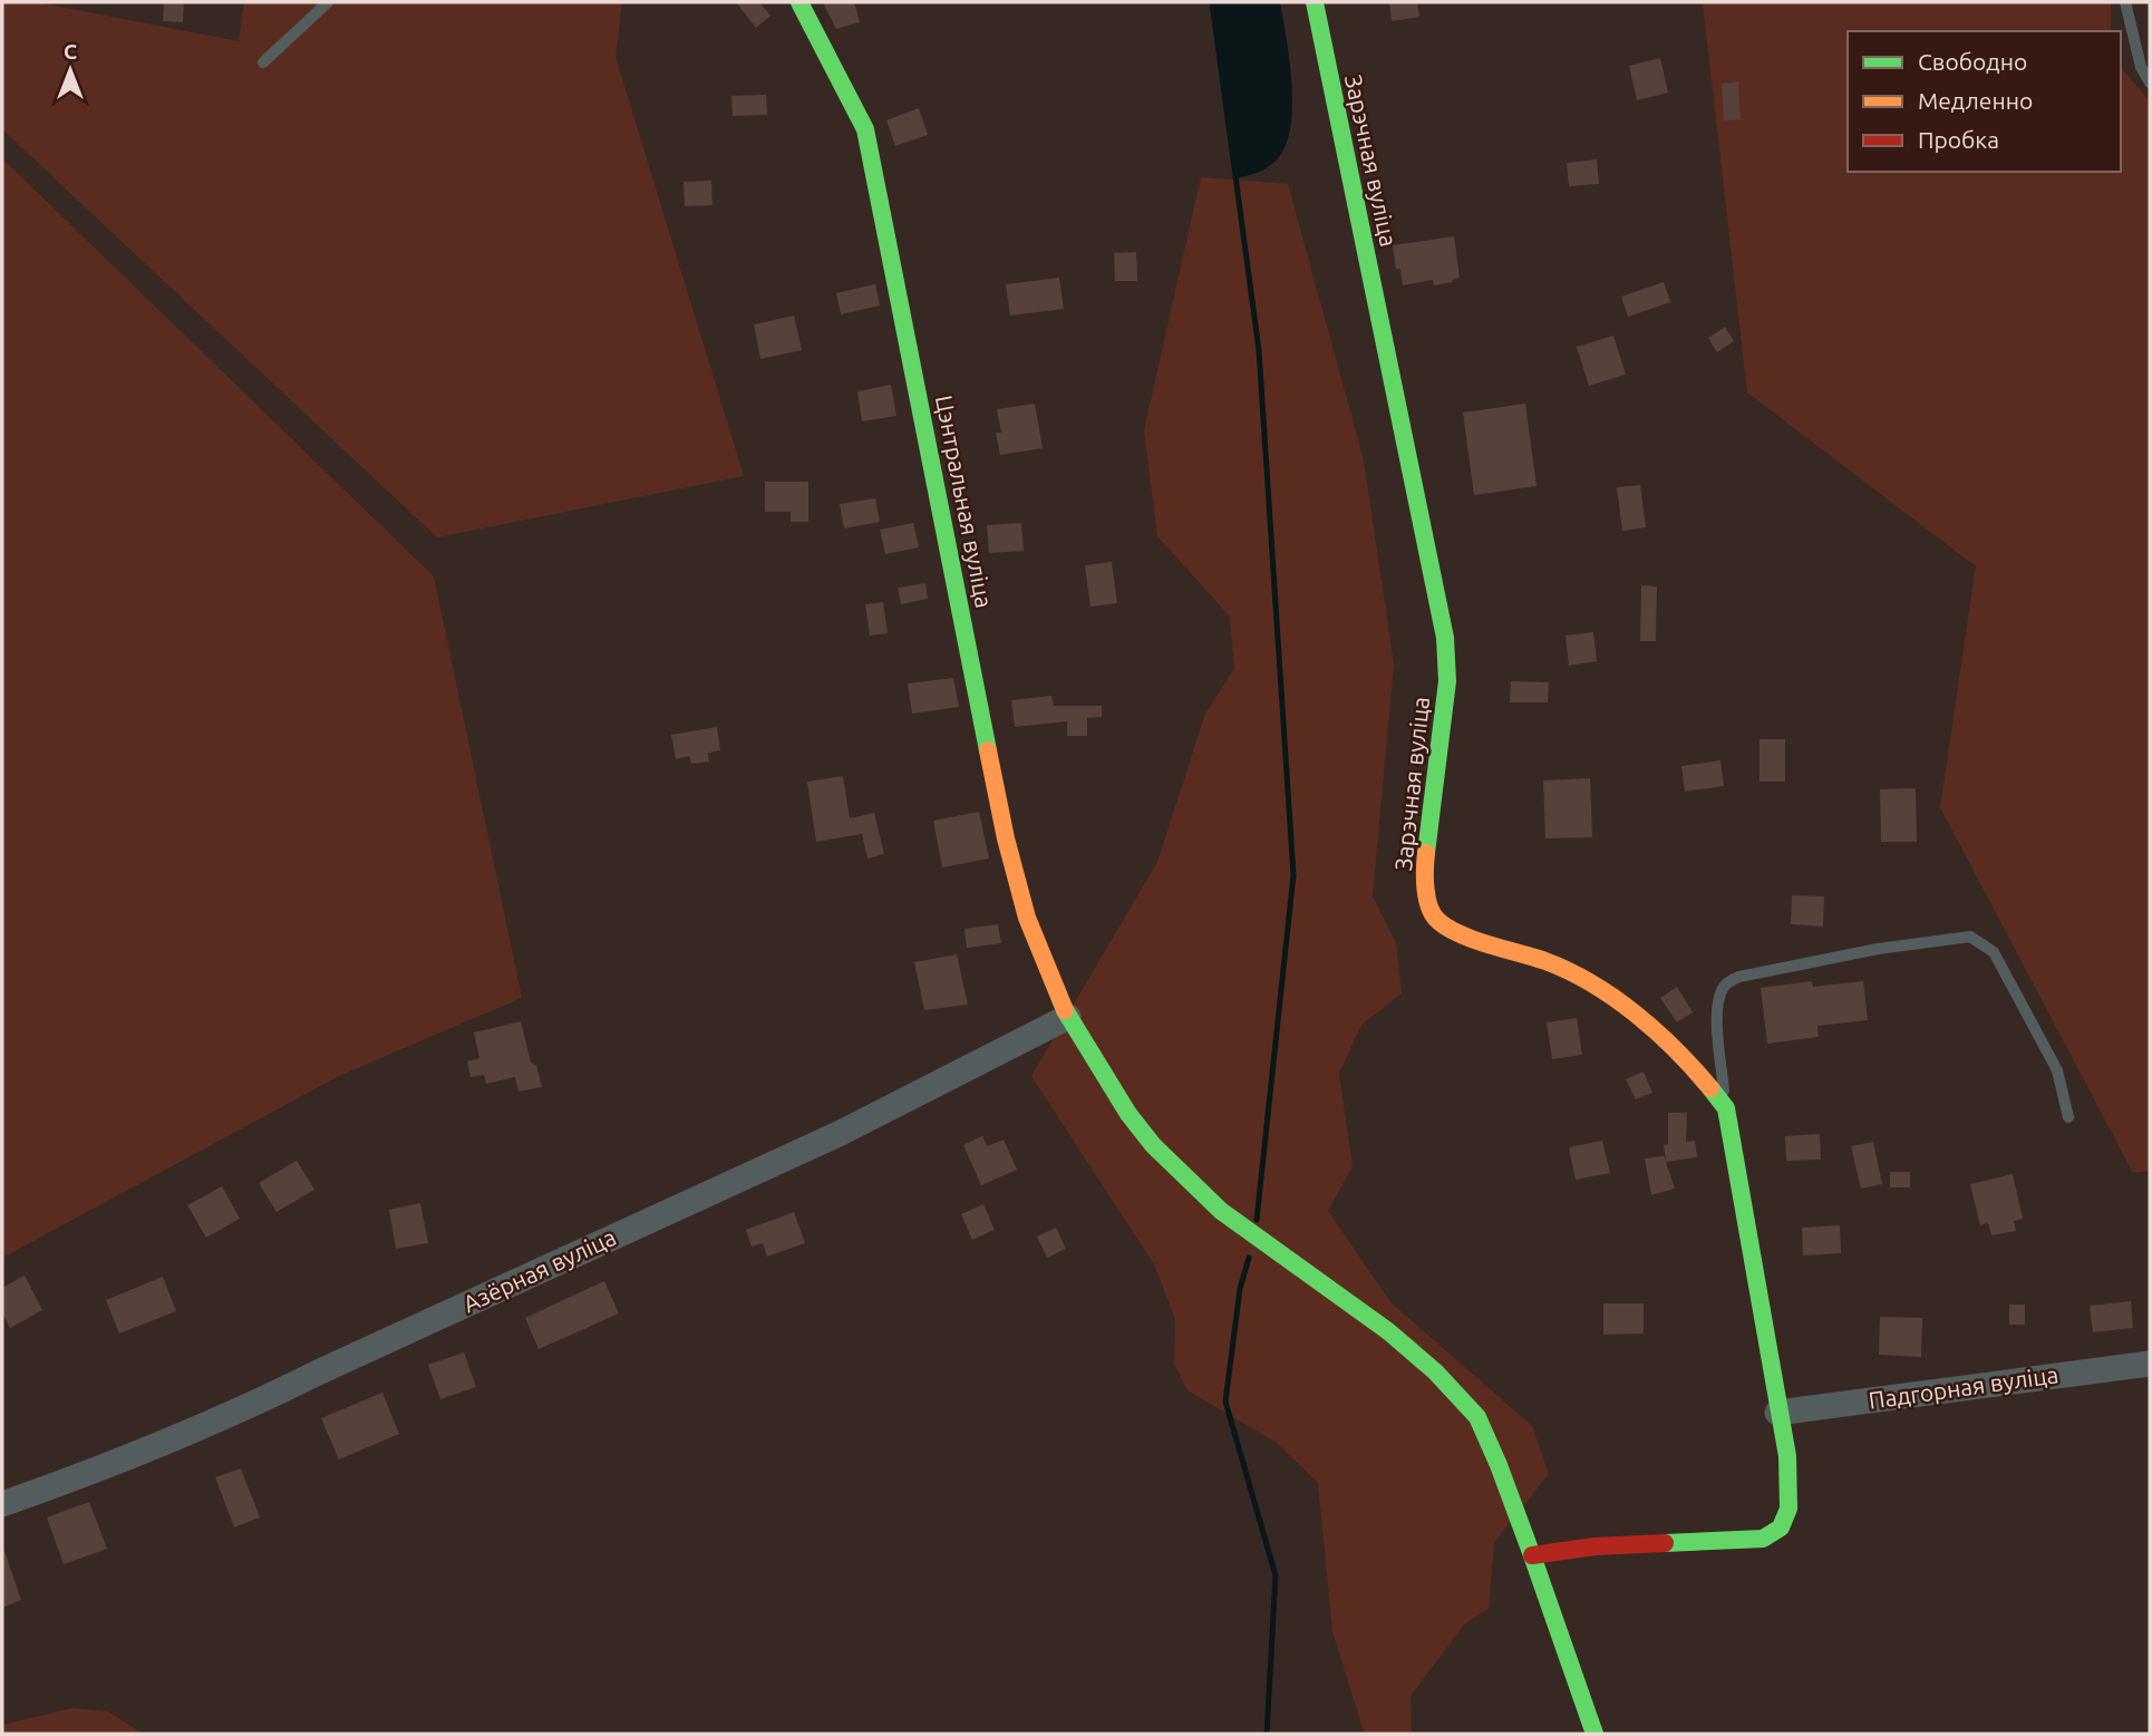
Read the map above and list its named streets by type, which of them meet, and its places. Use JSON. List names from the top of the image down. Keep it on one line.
{"streets":{"street":["Зарэчная вуліца","Цэнтральная вуліца","Азёрная вуліца","Падгорная вуліца"]},"crossings":[["Зарэчная вуліца","Цэнтральная вуліца"],["Зарэчная вуліца","Падгорная вуліца"],["Цэнтральная вуліца","Азёрная вуліца"]],"legend":["Свободно","Медленно","Пробка"],"north":"top"}
